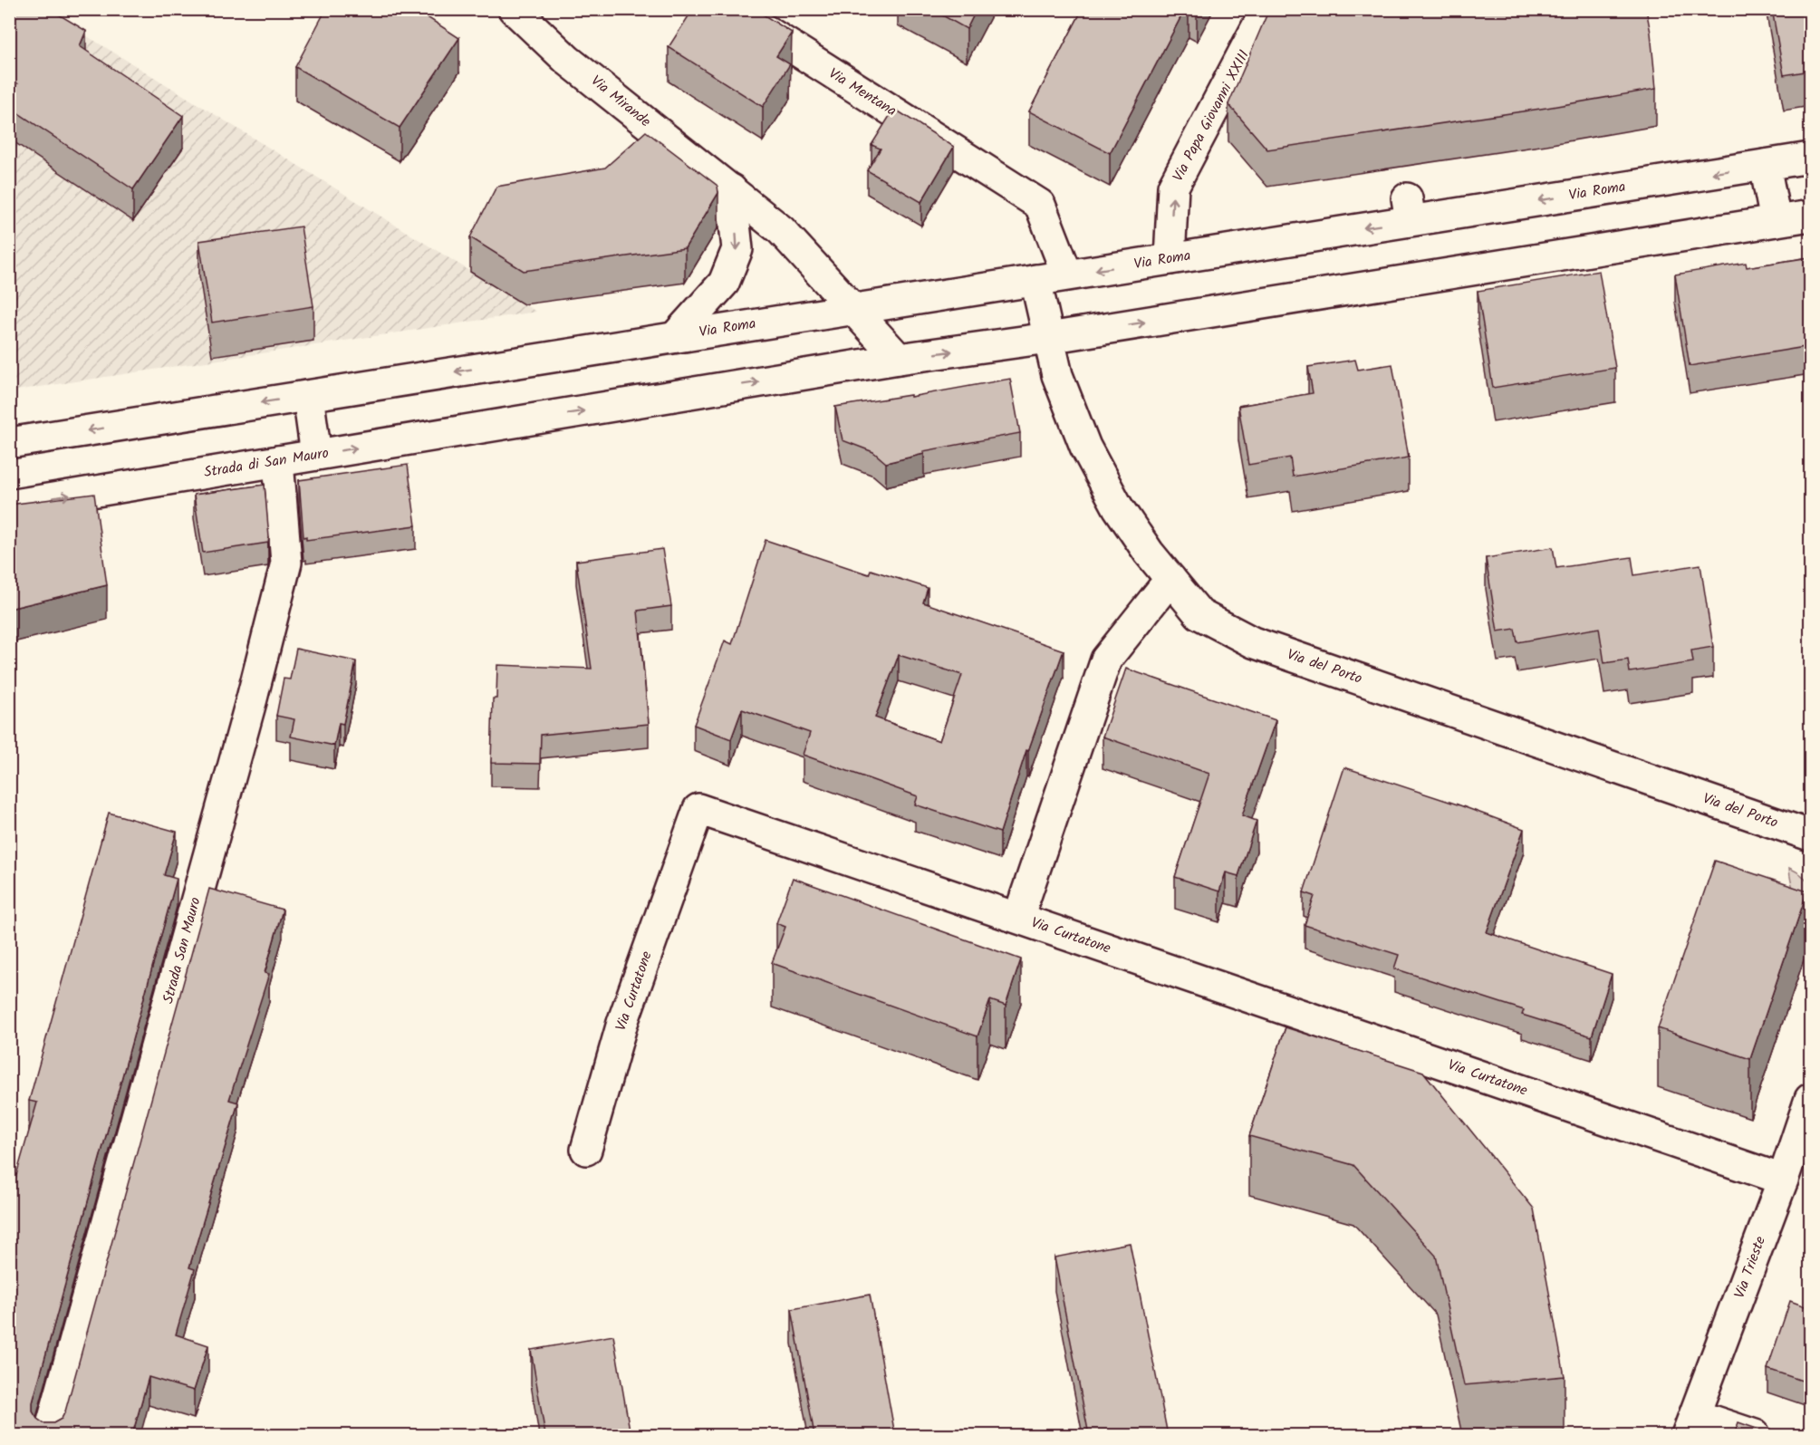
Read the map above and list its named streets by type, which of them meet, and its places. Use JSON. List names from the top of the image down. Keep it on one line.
{"streets":{"street":["Via Mentana","Via Mirande","Via Papa Giovanni XXIII","Via Roma","Strada di San Mauro","Via del Porto","Via Curtatone","Strada San Mauro","Via Trieste"]},"crossings":[["Via Mentana","Via Roma"],["Via Mirande","Via Roma"],["Via Mirande","Strada di San Mauro"],["Via Papa Giovanni XXIII","Via Roma"],["Via Roma","Via del Porto"],["Strada di San Mauro","Strada San Mauro"],["Via Curtatone","Via Trieste"]],"one_way":["Via Papa Giovanni XXIII"]}
